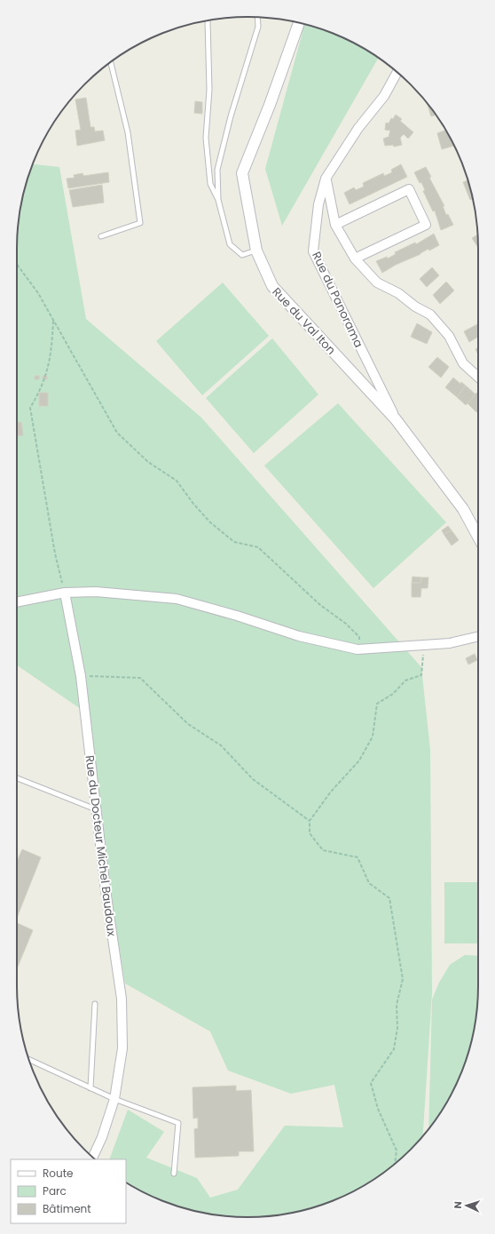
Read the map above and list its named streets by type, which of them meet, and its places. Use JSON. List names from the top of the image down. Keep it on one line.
{"streets":{"street":["Rue du Panorama","Rue du Val Iton","Rue du Docteur Michel Baudoux"]},"crossings":[["Rue du Panorama","Rue du Val Iton"]],"legend":["Route","Parc","Bâtiment"],"north":"left"}
